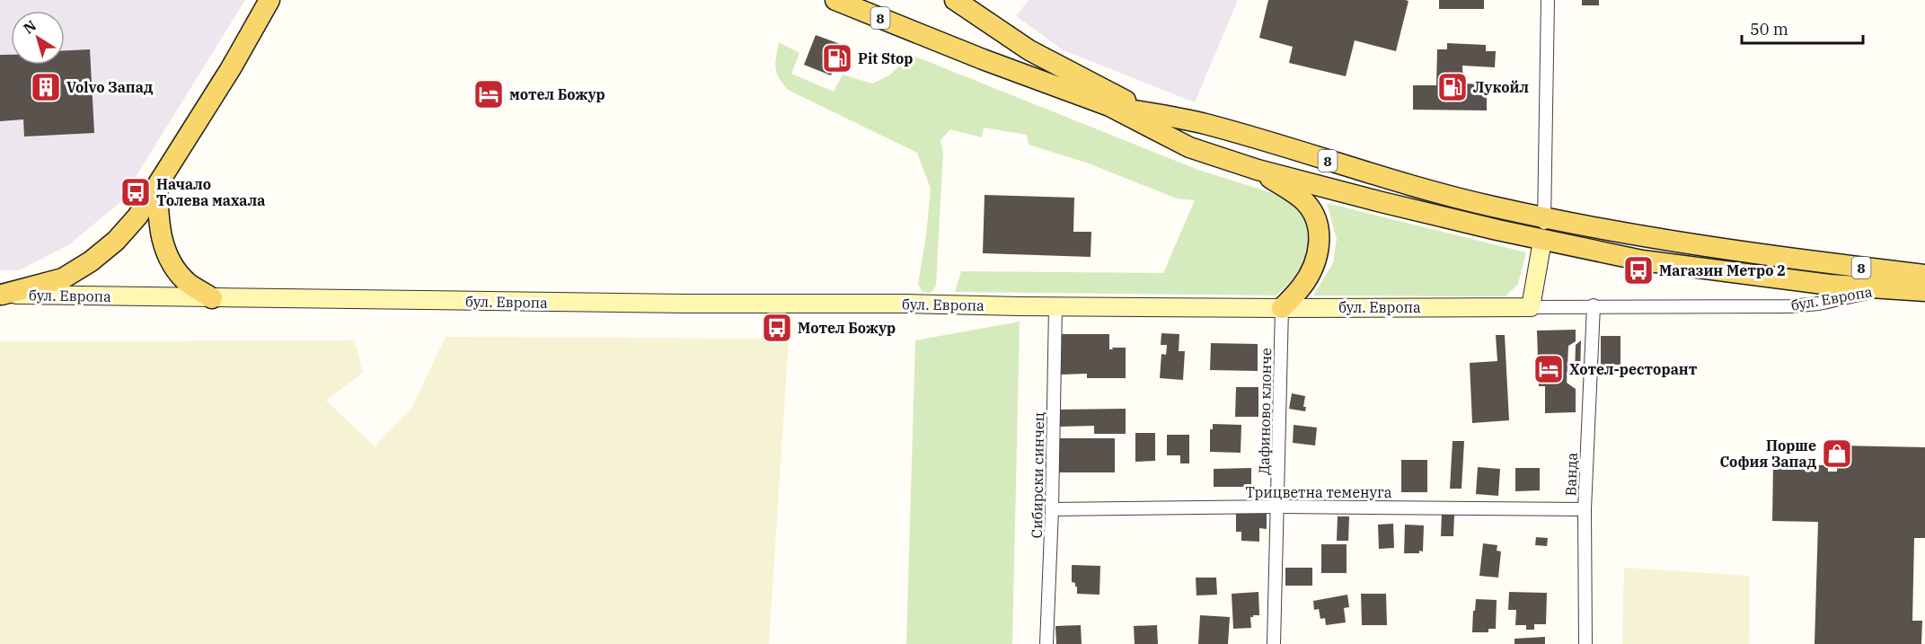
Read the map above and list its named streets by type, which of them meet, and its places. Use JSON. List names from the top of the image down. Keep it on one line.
{"streets":{"main road":["8"],"street":["бул. Европа","Дафиново клонче","Ванда","Сибирски синчец","Трицветна теменуга"]},"crossings":[["8","бул. Европа"],["бул. Европа","Дафиново клонче"],["бул. Европа","Ванда"],["бул. Европа","Сибирски синчец"],["Дафиново клонче","Трицветна теменуга"],["Ванда","Трицветна теменуга"],["Сибирски синчец","Трицветна теменуга"]],"places":{"fuel station":["Pit Stop","Лукойл"],"building":["Volvo Запад"],"hotel":["мотел Божур","Хотел-ресторант"],"bus stop":["Начало Толева махала","Магазин Метро 2","Мотел Божур"],"shop":["Порше София Запад"]},"scale_bar":"50 m","north":"top left"}
